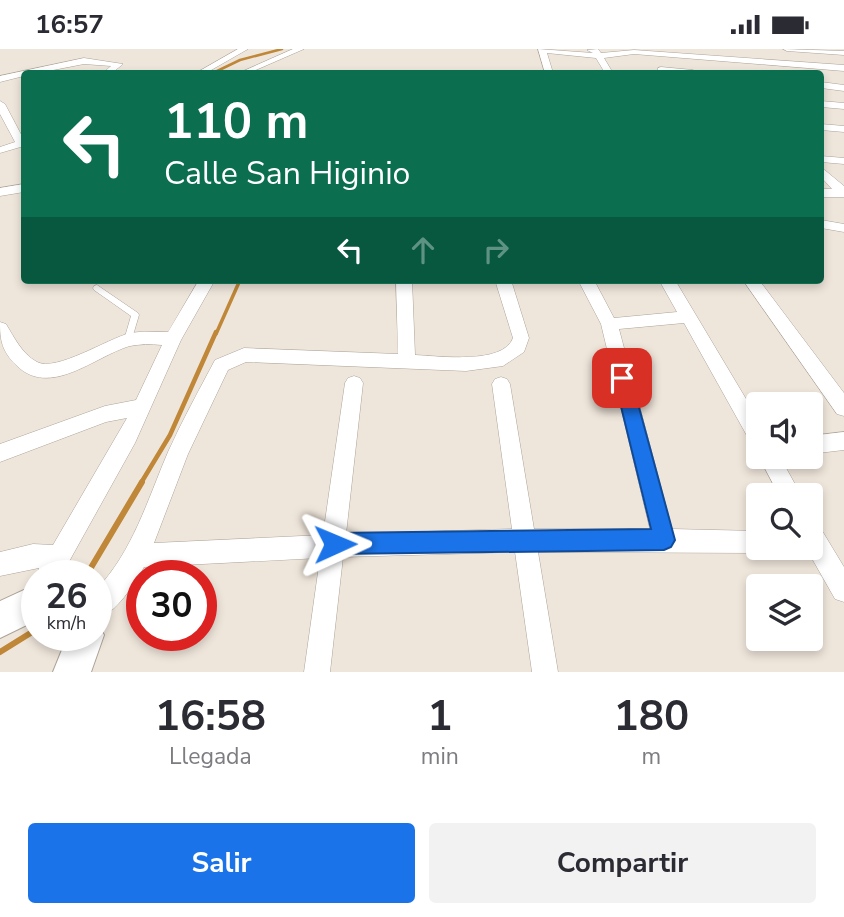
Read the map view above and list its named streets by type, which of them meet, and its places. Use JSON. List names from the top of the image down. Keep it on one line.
{"page":{"status":"16:57","turn":["110 m","Calle San Higinio"],"speed":"26 km/h","limit":"30","eta":["16:58","Llegada","1","min","180","m"],"buttons":["Salir","Compartir"]}}
